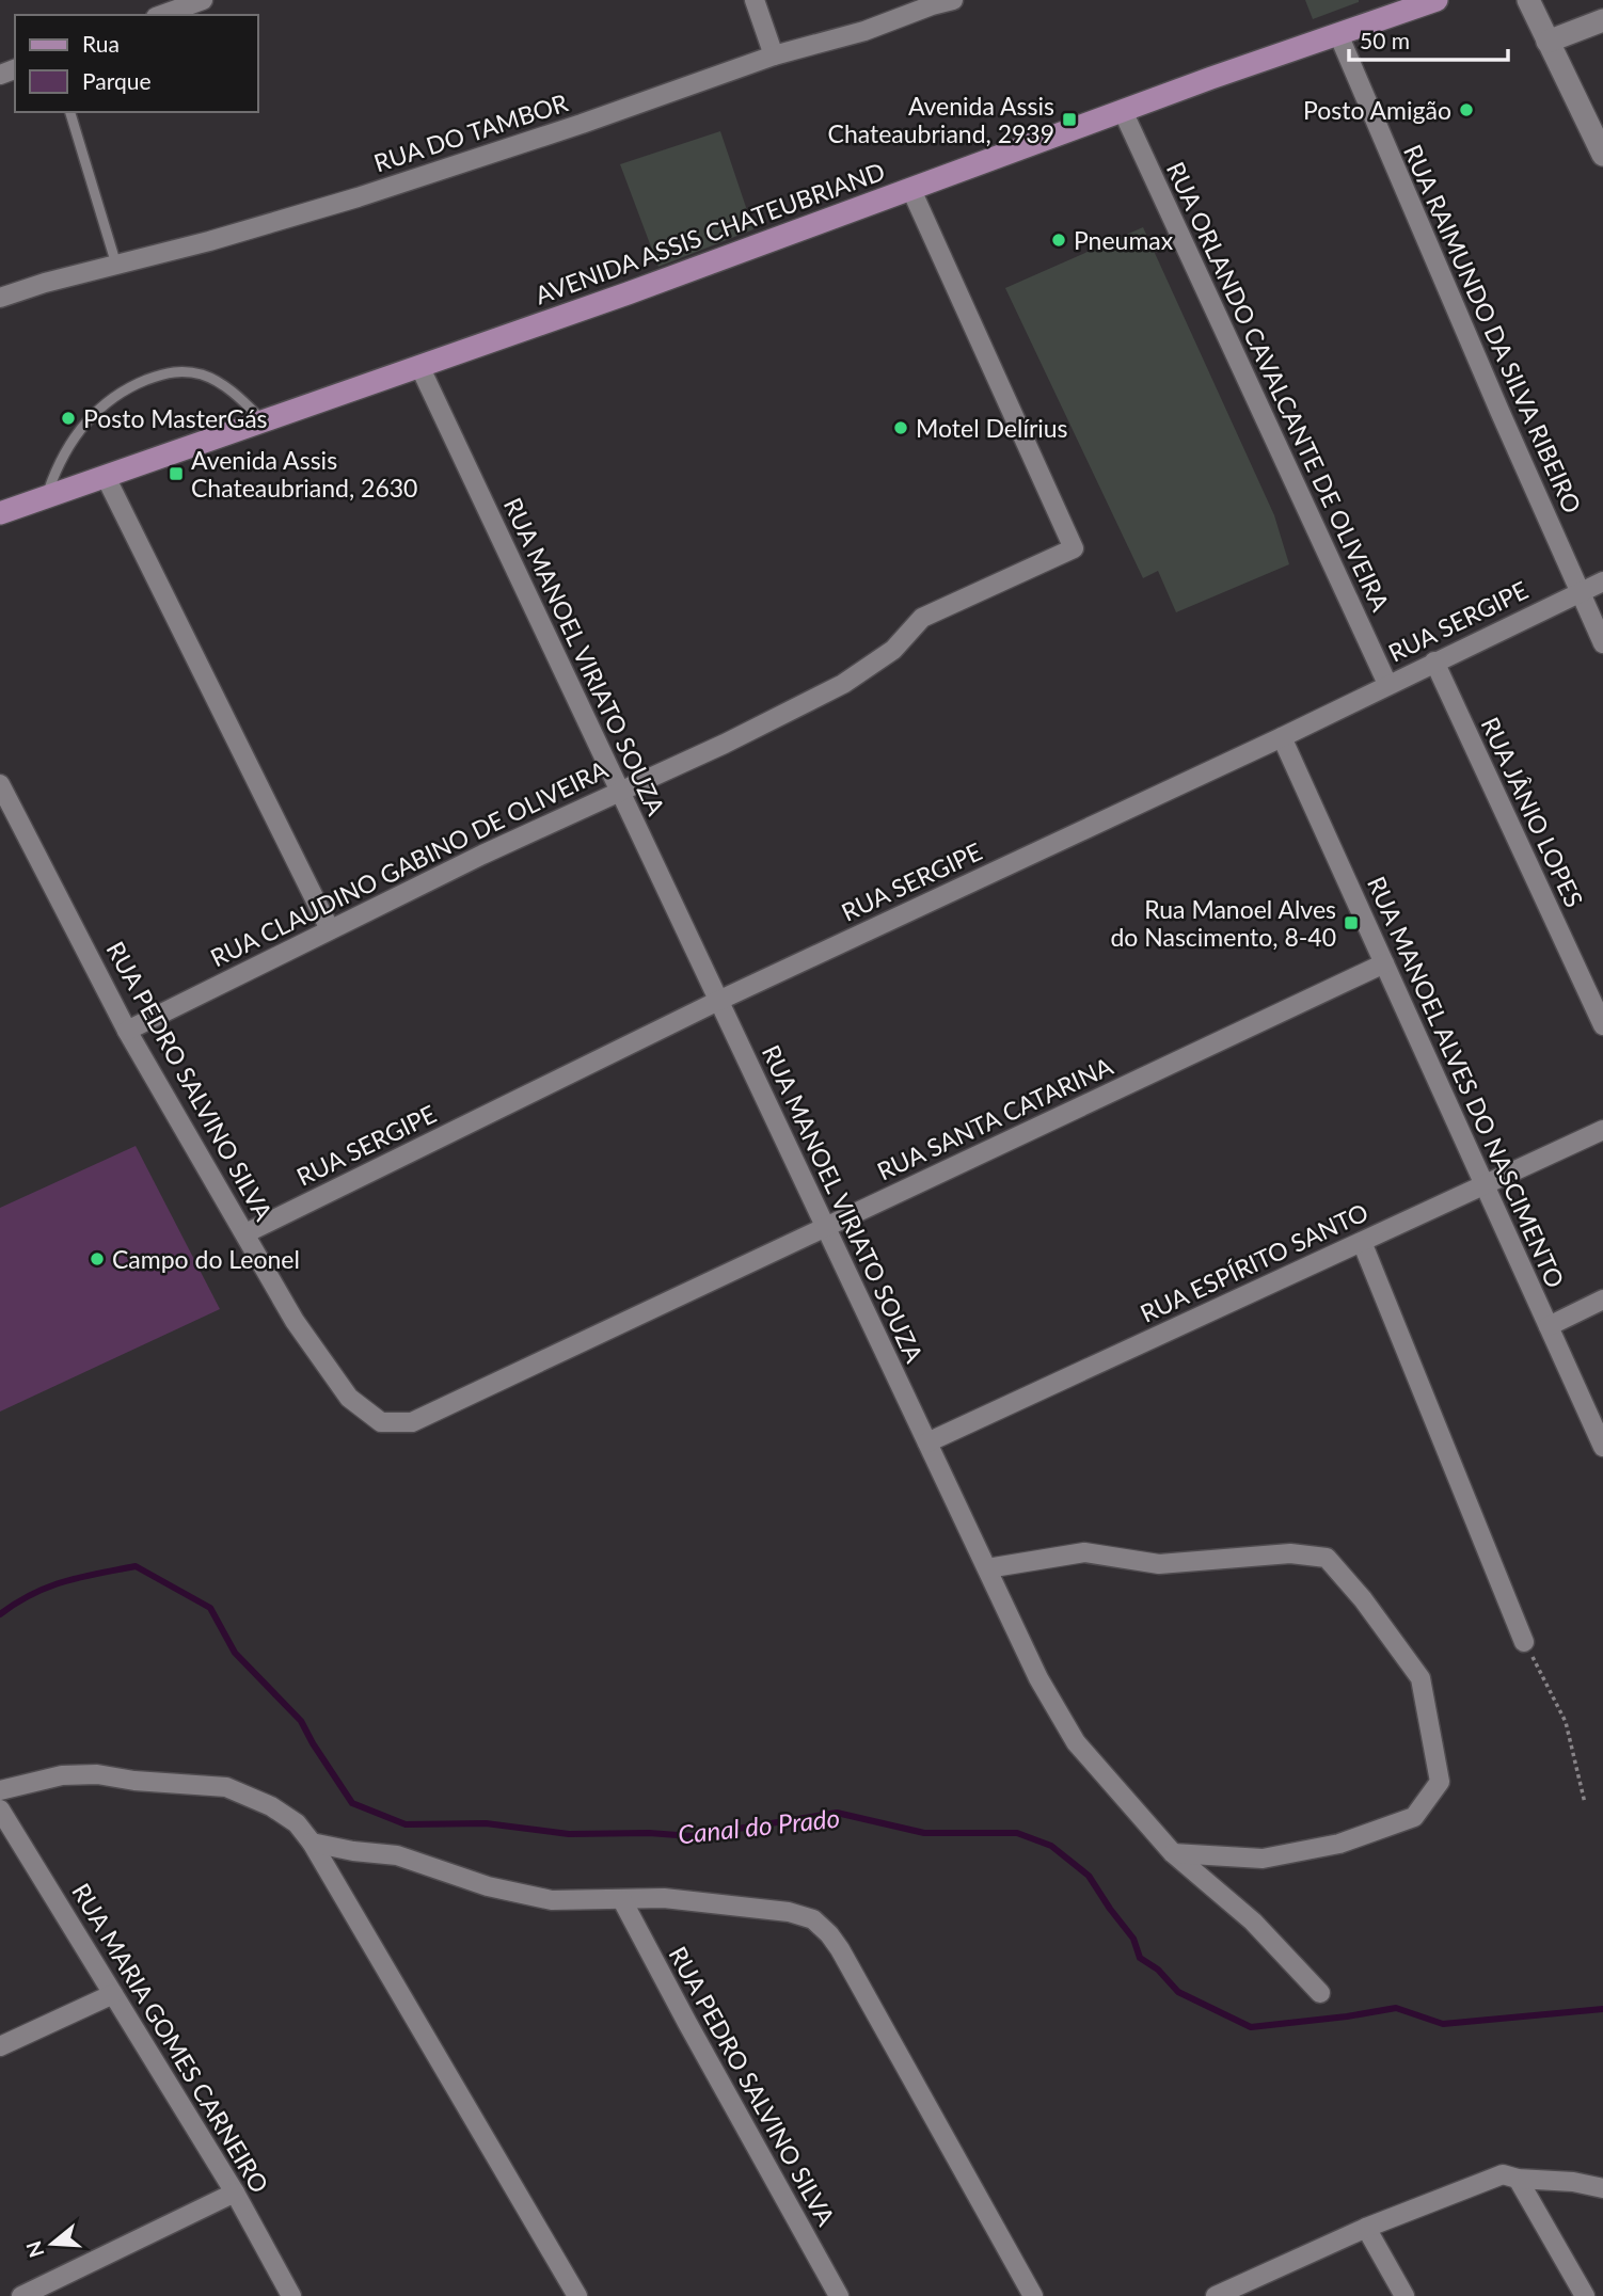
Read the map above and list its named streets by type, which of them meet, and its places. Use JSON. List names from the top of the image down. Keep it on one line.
{"streets":{"main road":["AVENIDA ASSIS CHATEUBRIAND"],"street":["RUA DO TAMBOR","RUA RAIMUNDO DA SILVA RIBEIRO","RUA ORLANDO CAVALCANTE DE OLIVEIRA","RUA SERGIPE","RUA MANOEL VIRIATO SOUZA","RUA JÂNIO LOPES","RUA CLAUDINO GABINO DE OLIVEIRA","RUA PEDRO SALVINO SILVA","RUA MANOEL ALVES DO NASCIMENTO","RUA SANTA CATARINA","RUA ESPÍRITO SANTO","RUA MARIA GOMES CARNEIRO"]},"crossings":[["AVENIDA ASSIS CHATEUBRIAND","RUA RAIMUNDO DA SILVA RIBEIRO"],["AVENIDA ASSIS CHATEUBRIAND","RUA ORLANDO CAVALCANTE DE OLIVEIRA"],["AVENIDA ASSIS CHATEUBRIAND","RUA MANOEL VIRIATO SOUZA"],["AVENIDA ASSIS CHATEUBRIAND","RUA CLAUDINO GABINO DE OLIVEIRA"],["RUA RAIMUNDO DA SILVA RIBEIRO","RUA SERGIPE"],["RUA ORLANDO CAVALCANTE DE OLIVEIRA","RUA SERGIPE"],["RUA SERGIPE","RUA MANOEL VIRIATO SOUZA"],["RUA SERGIPE","RUA JÂNIO LOPES"],["RUA SERGIPE","RUA PEDRO SALVINO SILVA"],["RUA SERGIPE","RUA MANOEL ALVES DO NASCIMENTO"],["RUA MANOEL VIRIATO SOUZA","RUA CLAUDINO GABINO DE OLIVEIRA"],["RUA MANOEL VIRIATO SOUZA","RUA SANTA CATARINA"],["RUA MANOEL VIRIATO SOUZA","RUA ESPÍRITO SANTO"],["RUA CLAUDINO GABINO DE OLIVEIRA","RUA PEDRO SALVINO SILVA"],["RUA PEDRO SALVINO SILVA","RUA SANTA CATARINA"],["RUA MANOEL ALVES DO NASCIMENTO","RUA SANTA CATARINA"],["RUA MANOEL ALVES DO NASCIMENTO","RUA ESPÍRITO SANTO"]],"water":["Canal do Prado"],"places":{"other":["Posto Amigão","Pneumax","Posto MasterGás","Motel Delírius","Campo do Leonel"],"transit":["Avenida Assis Chateaubriand, 2939","Avenida Assis Chateaubriand, 2630","Rua Manoel Alves do Nascimento, 8-40"]},"legend":["Rua","Parque"],"scale_bar":"50 m","north":"left"}
